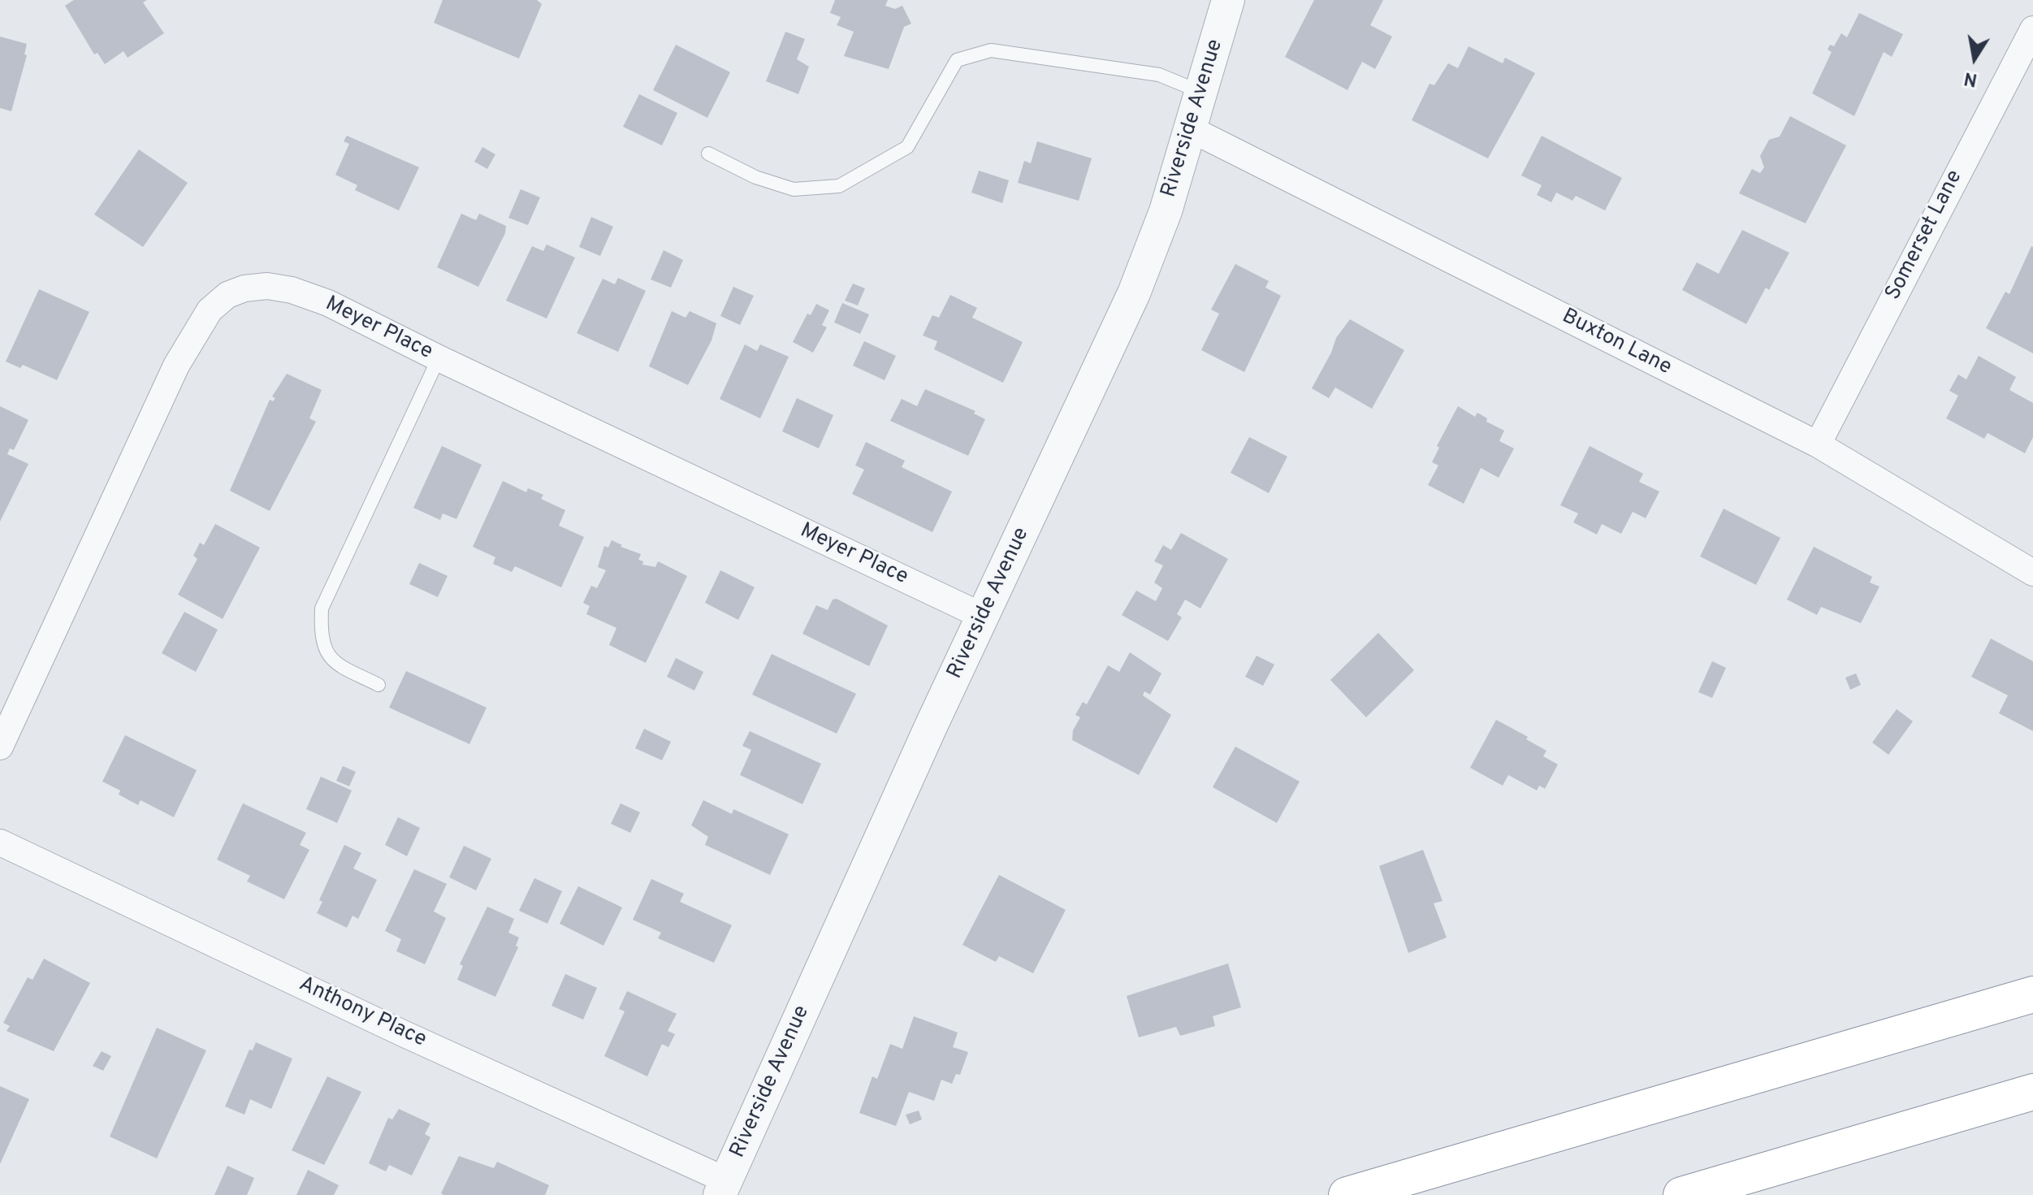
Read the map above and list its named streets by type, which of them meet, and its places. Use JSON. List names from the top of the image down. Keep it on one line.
{"streets":{"street":["Riverside Avenue","Somerset Lane","Meyer Place","Buxton Lane","Anthony Place"]},"crossings":[["Riverside Avenue","Meyer Place"],["Riverside Avenue","Buxton Lane"],["Riverside Avenue","Anthony Place"],["Somerset Lane","Buxton Lane"]],"north":"bottom"}
